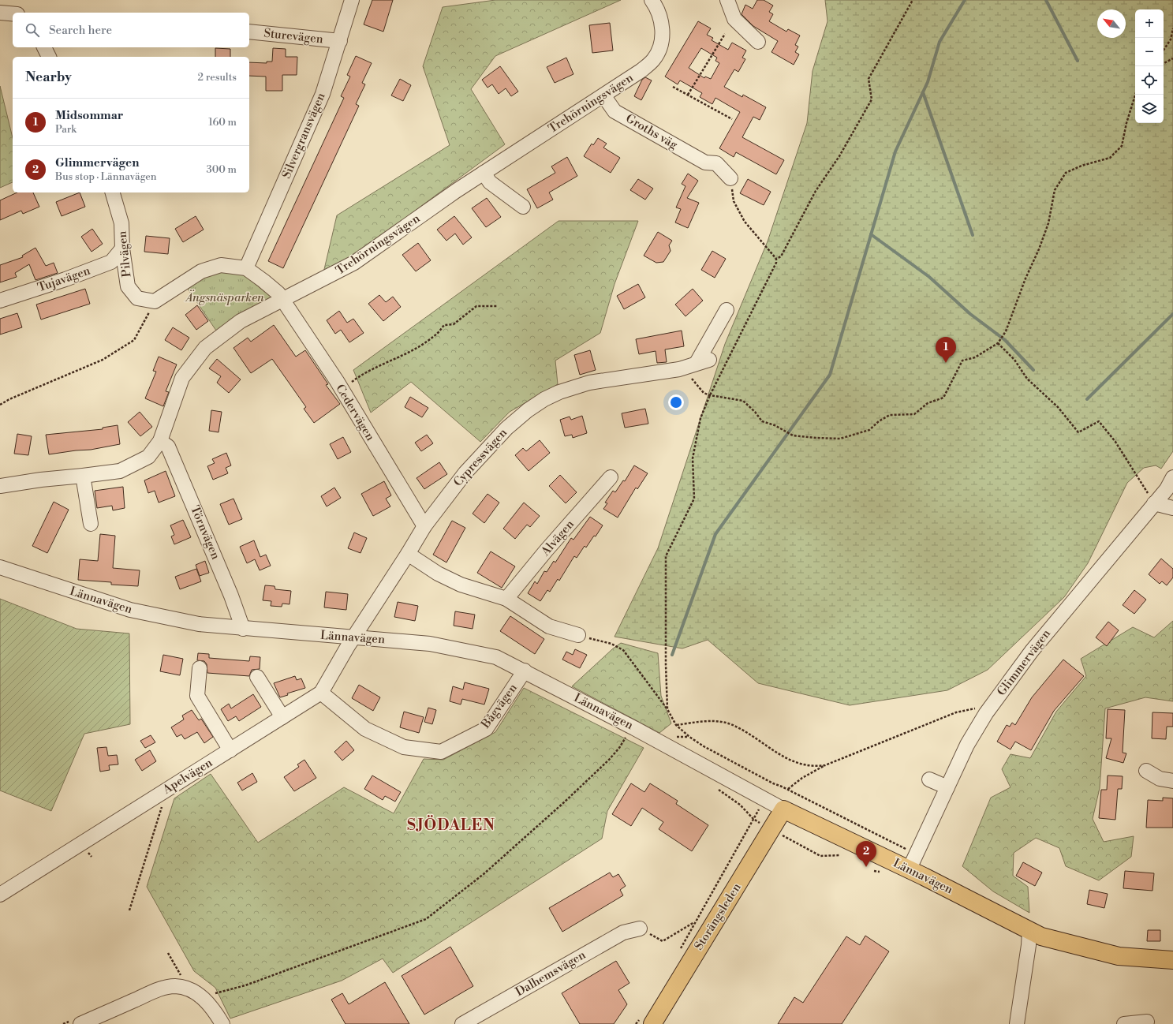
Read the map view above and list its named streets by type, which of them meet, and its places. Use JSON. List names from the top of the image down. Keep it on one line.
{"streets":{"main road":["Lännavägen","Storängsleden"],"street":["Sturevägen","Trehörningsvägen","Groths väg","Silvergransvägen","Pilvägen","Tujavägen","Cedervägen","Cypressvägen","Törnvägen","Alvägen","Glimmervägen","Bågvägen","Apelvägen","Dalhemsvägen"]},"crossings":[["Sturevägen","Silvergransvägen"],["Trehörningsvägen","Groths väg"],["Trehörningsvägen","Cedervägen"],["Trehörningsvägen","Törnvägen"],["Pilvägen","Tujavägen"],["Cedervägen","Cypressvägen"],["Cypressvägen","Lännavägen"],["Cypressvägen","Apelvägen"],["Törnvägen","Lännavägen"],["Lännavägen","Glimmervägen"],["Lännavägen","Bågvägen"],["Lännavägen","Apelvägen"],["Lännavägen","Storängsleden"],["Bågvägen","Apelvägen"]],"districts":["SJÖDALEN"],"parks":["Ängsnäsparken"],"north":"top left","page":{"map_buttons":["+","−"],"search":"Search here","heading":["Nearby","2 results"],"list":[{"mark":"1","name":"Midsommar","note":"Park","value":"160 m"},{"mark":"2","name":"Glimmervägen","note":"Bus stop · Lännavägen","value":"300 m"}],"pins":["1","2"]}}
